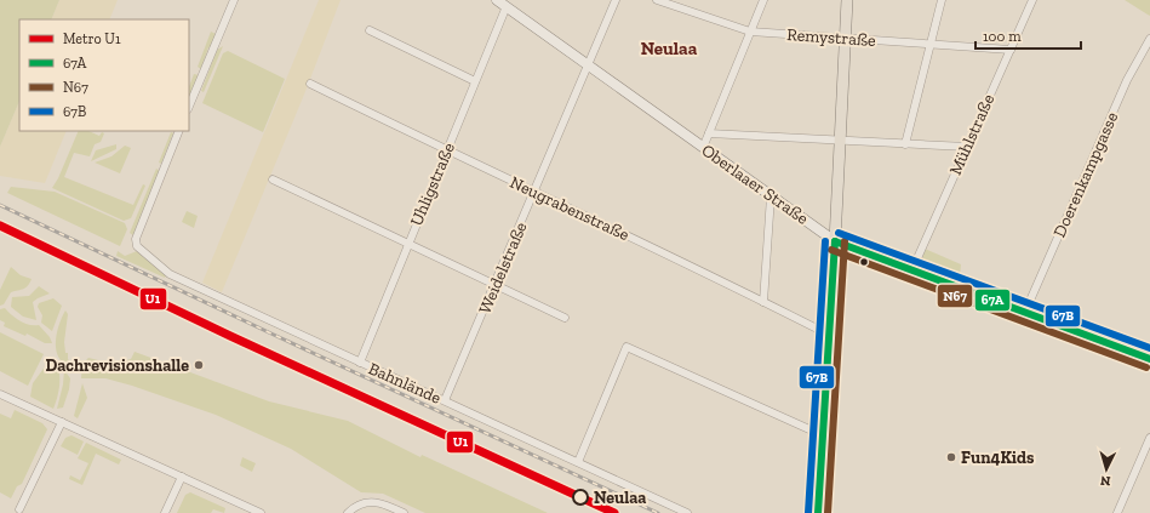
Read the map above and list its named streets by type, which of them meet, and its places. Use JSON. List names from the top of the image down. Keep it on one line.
{"streets":{"main road":["Oberlaaer Straße"],"street":["Remystraße","Mühlstraße","Doerenkampgasse","Uhligstraße","Neugrabenstraße","Weidelstraße","Bahnlände"]},"crossings":[["Remystraße","Mühlstraße"],["Mühlstraße","Oberlaaer Straße"],["Doerenkampgasse","Oberlaaer Straße"],["Uhligstraße","Oberlaaer Straße"],["Uhligstraße","Neugrabenstraße"],["Uhligstraße","Bahnlände"],["Oberlaaer Straße","Weidelstraße"],["Neugrabenstraße","Weidelstraße"],["Weidelstraße","Bahnlände"]],"districts":["Neulaa"],"places":["Dachrevisionshalle","Fun4Kids","Neulaa"],"lines":["metro line U1","transit line 67B","transit line 67A","transit line N67"],"legend":["Metro U1","67A","N67","67B"],"scale_bar":"100 m","north":"bottom"}
